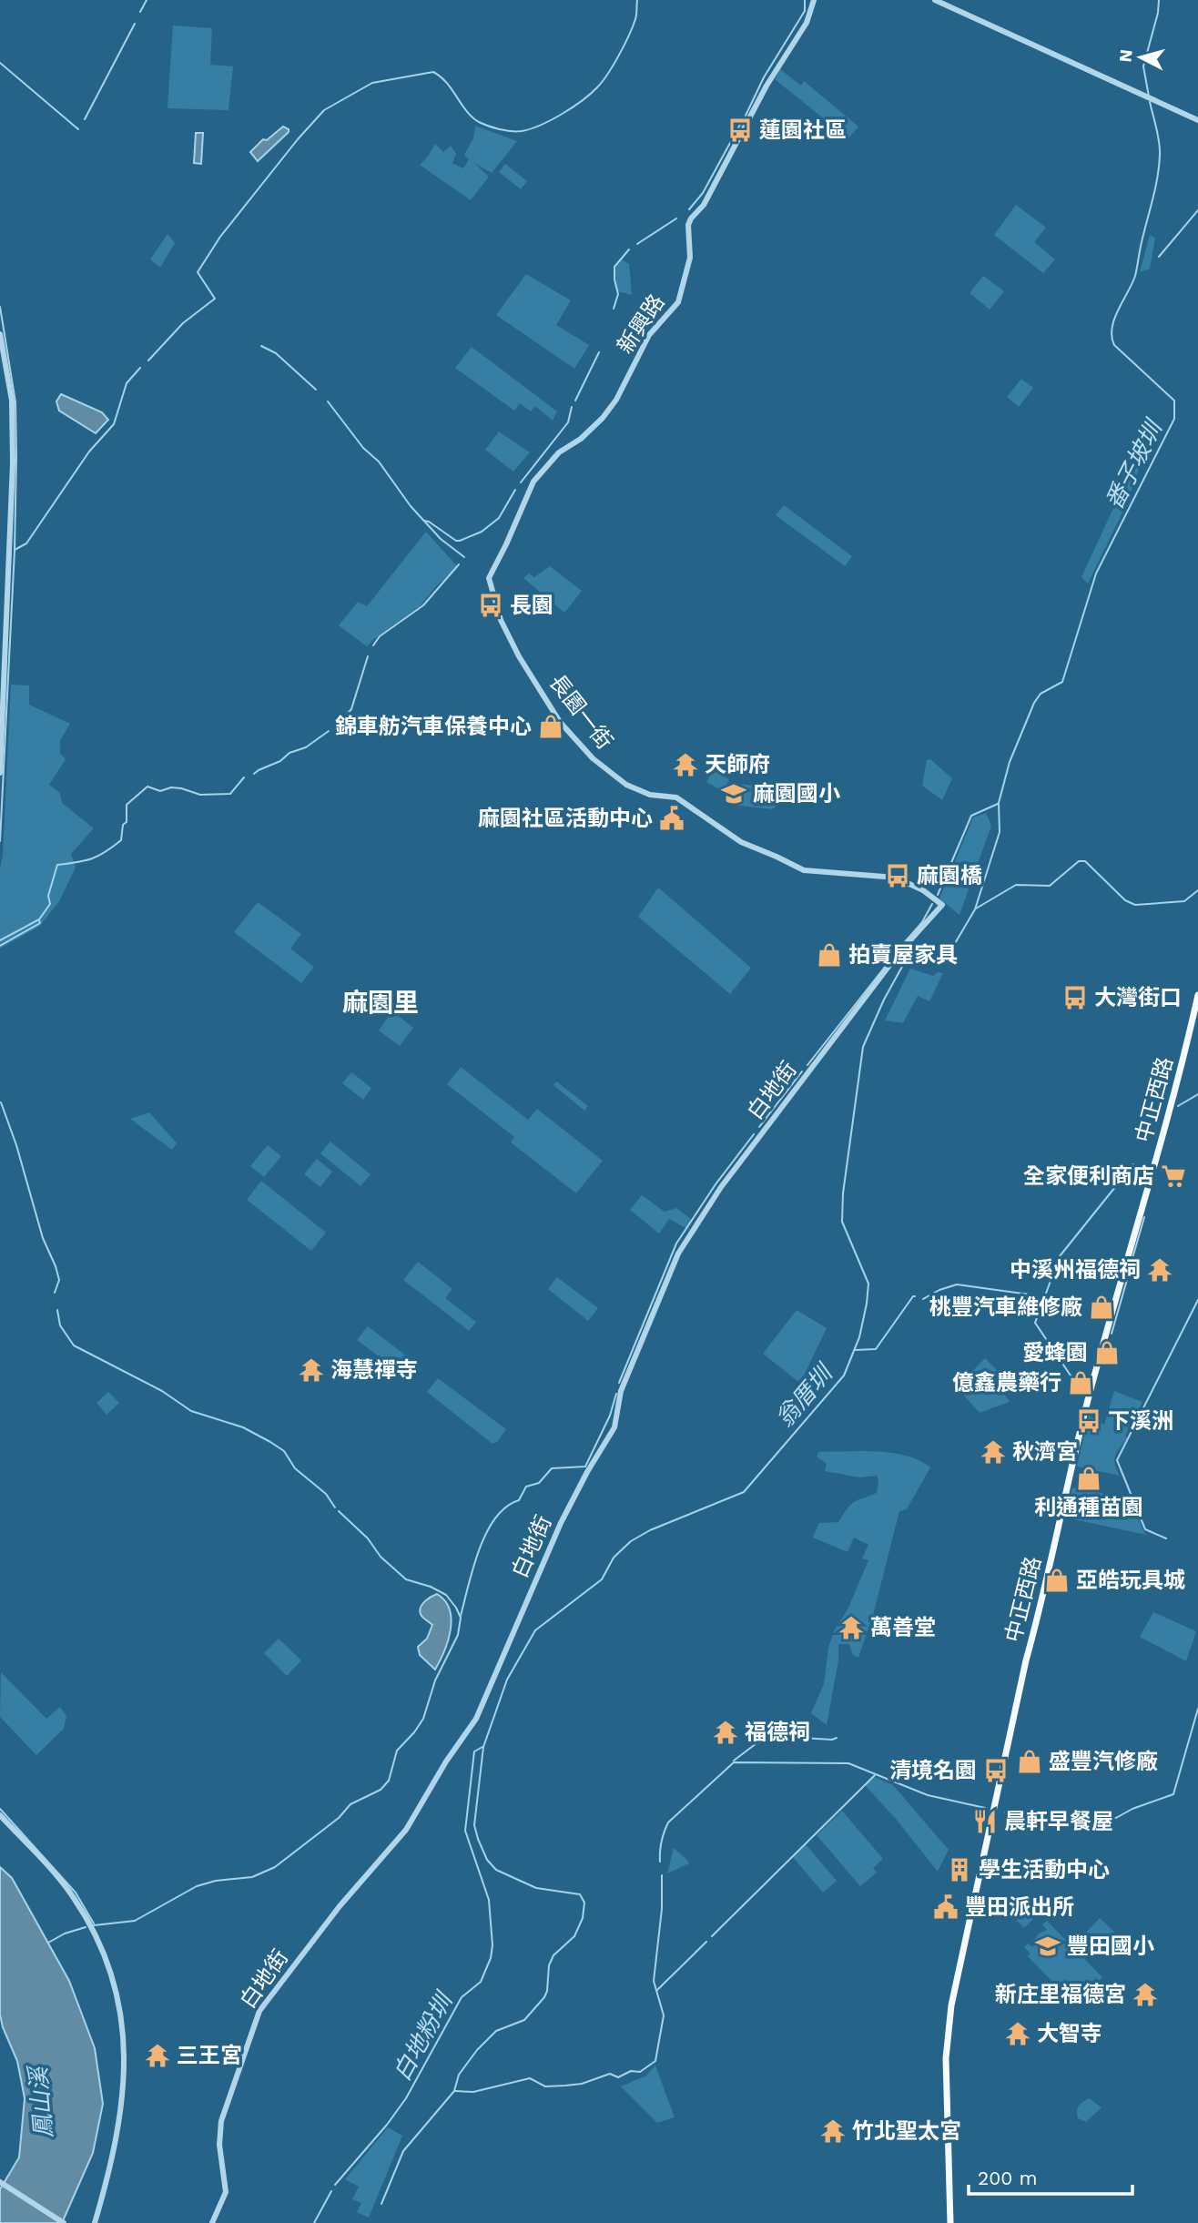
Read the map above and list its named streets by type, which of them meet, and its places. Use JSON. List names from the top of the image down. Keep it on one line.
{"streets":{"main road":["中正西路"],"street":["新興路","長園一街","白地街"]},"crossings":[["新興路","長園一街"],["長園一街","白地街"]],"districts":["麻園里"],"water":["番子坡圳","翁厝圳","白地粉圳","鳳山溪"],"places":{"bus stop":["蓮園社區","長園","麻園橋","大灣街口","下溪洲","清境名園"],"shop":["錦車舫汽車保養中心","拍賣屋家具","桃豐汽車維修廠","愛蜂園","億鑫農藥行","利通種苗園","亞皓玩具城","盛豐汽修廠"],"temple":["天師府","中溪州福德祠","海慧禪寺","秋濟宮","萬善堂","福德祠","新庄里福德宮","大智寺","三王宮","竹北聖太宮"],"school or university":["麻園國小","豐田國小"],"public building":["麻園社區活動中心","豐田派出所"],"supermarket":["全家便利商店"],"restaurant":["晨軒早餐屋"],"building":["學生活動中心"]},"scale_bar":"200 m","north":"left"}
